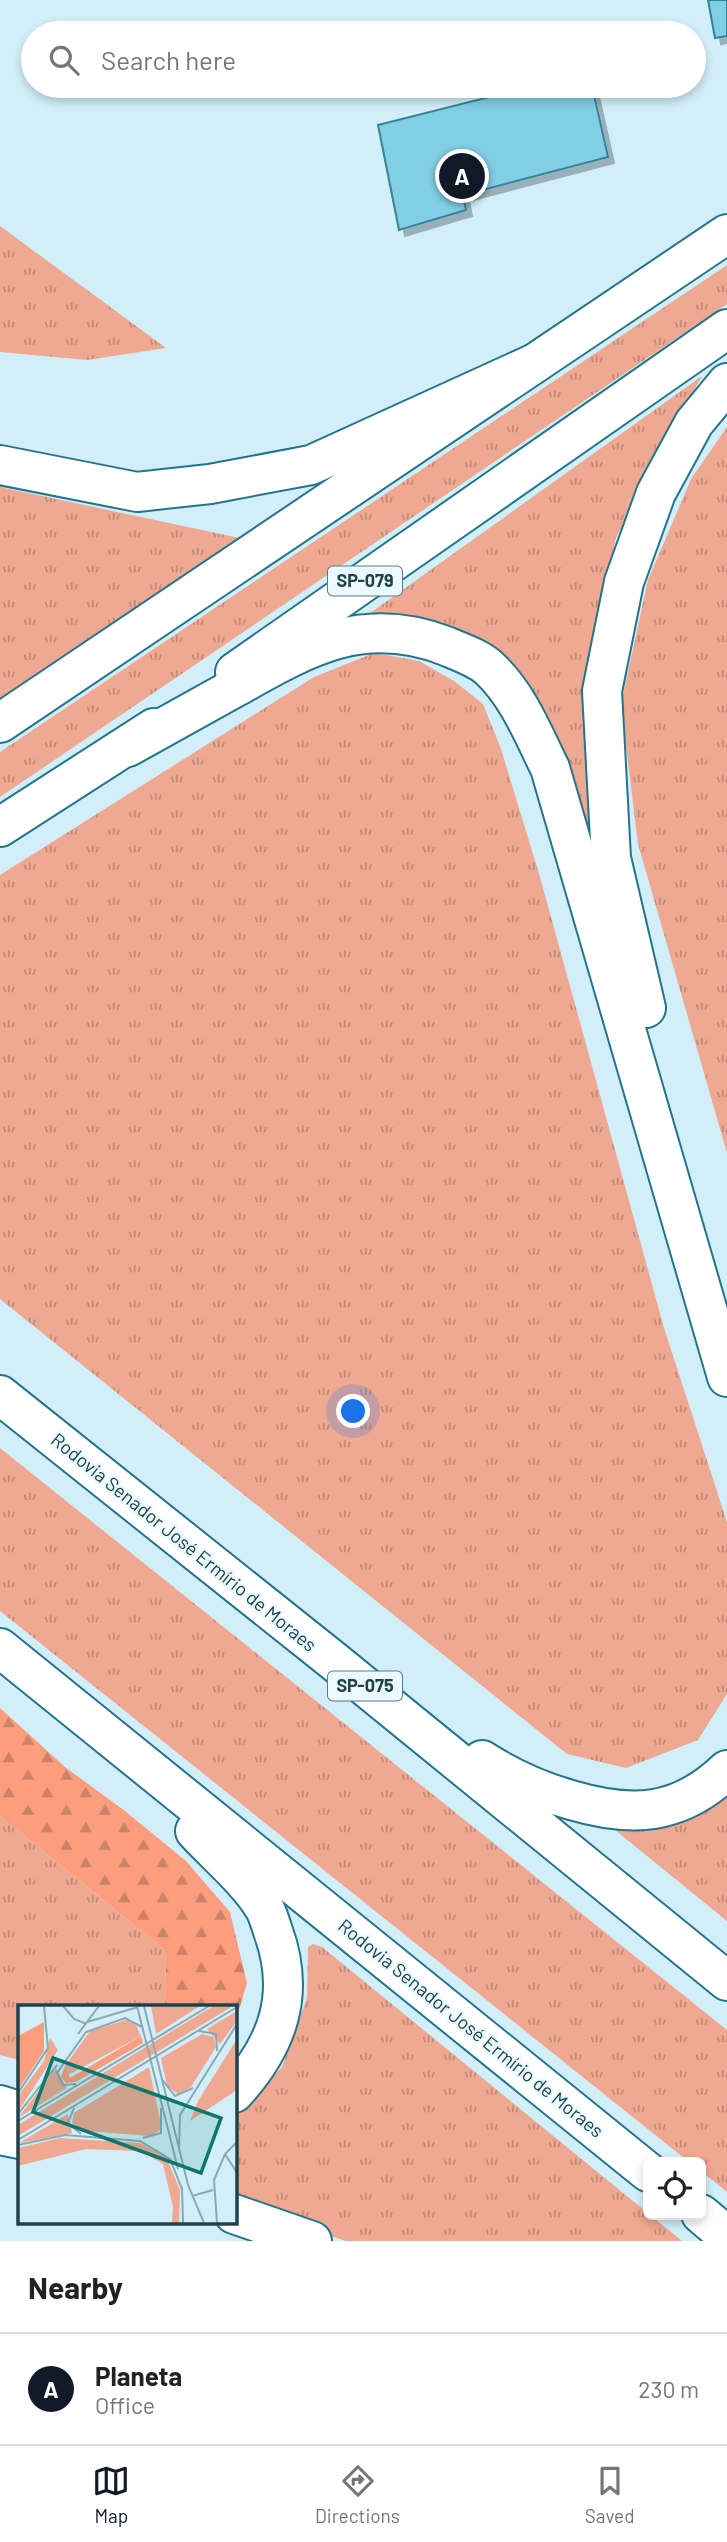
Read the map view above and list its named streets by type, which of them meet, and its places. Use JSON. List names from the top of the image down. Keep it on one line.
{"streets":{"main road":["SP-079","Rodovia Senador José Ermírio de Moraes","SP-075"]},"page":{"search":"Search here","pins":"A","heading":"Nearby","list":[{"mark":"A","name":"Planeta","note":"Office","value":"230 m"}],"nav":["Map","Directions","Saved"]}}
